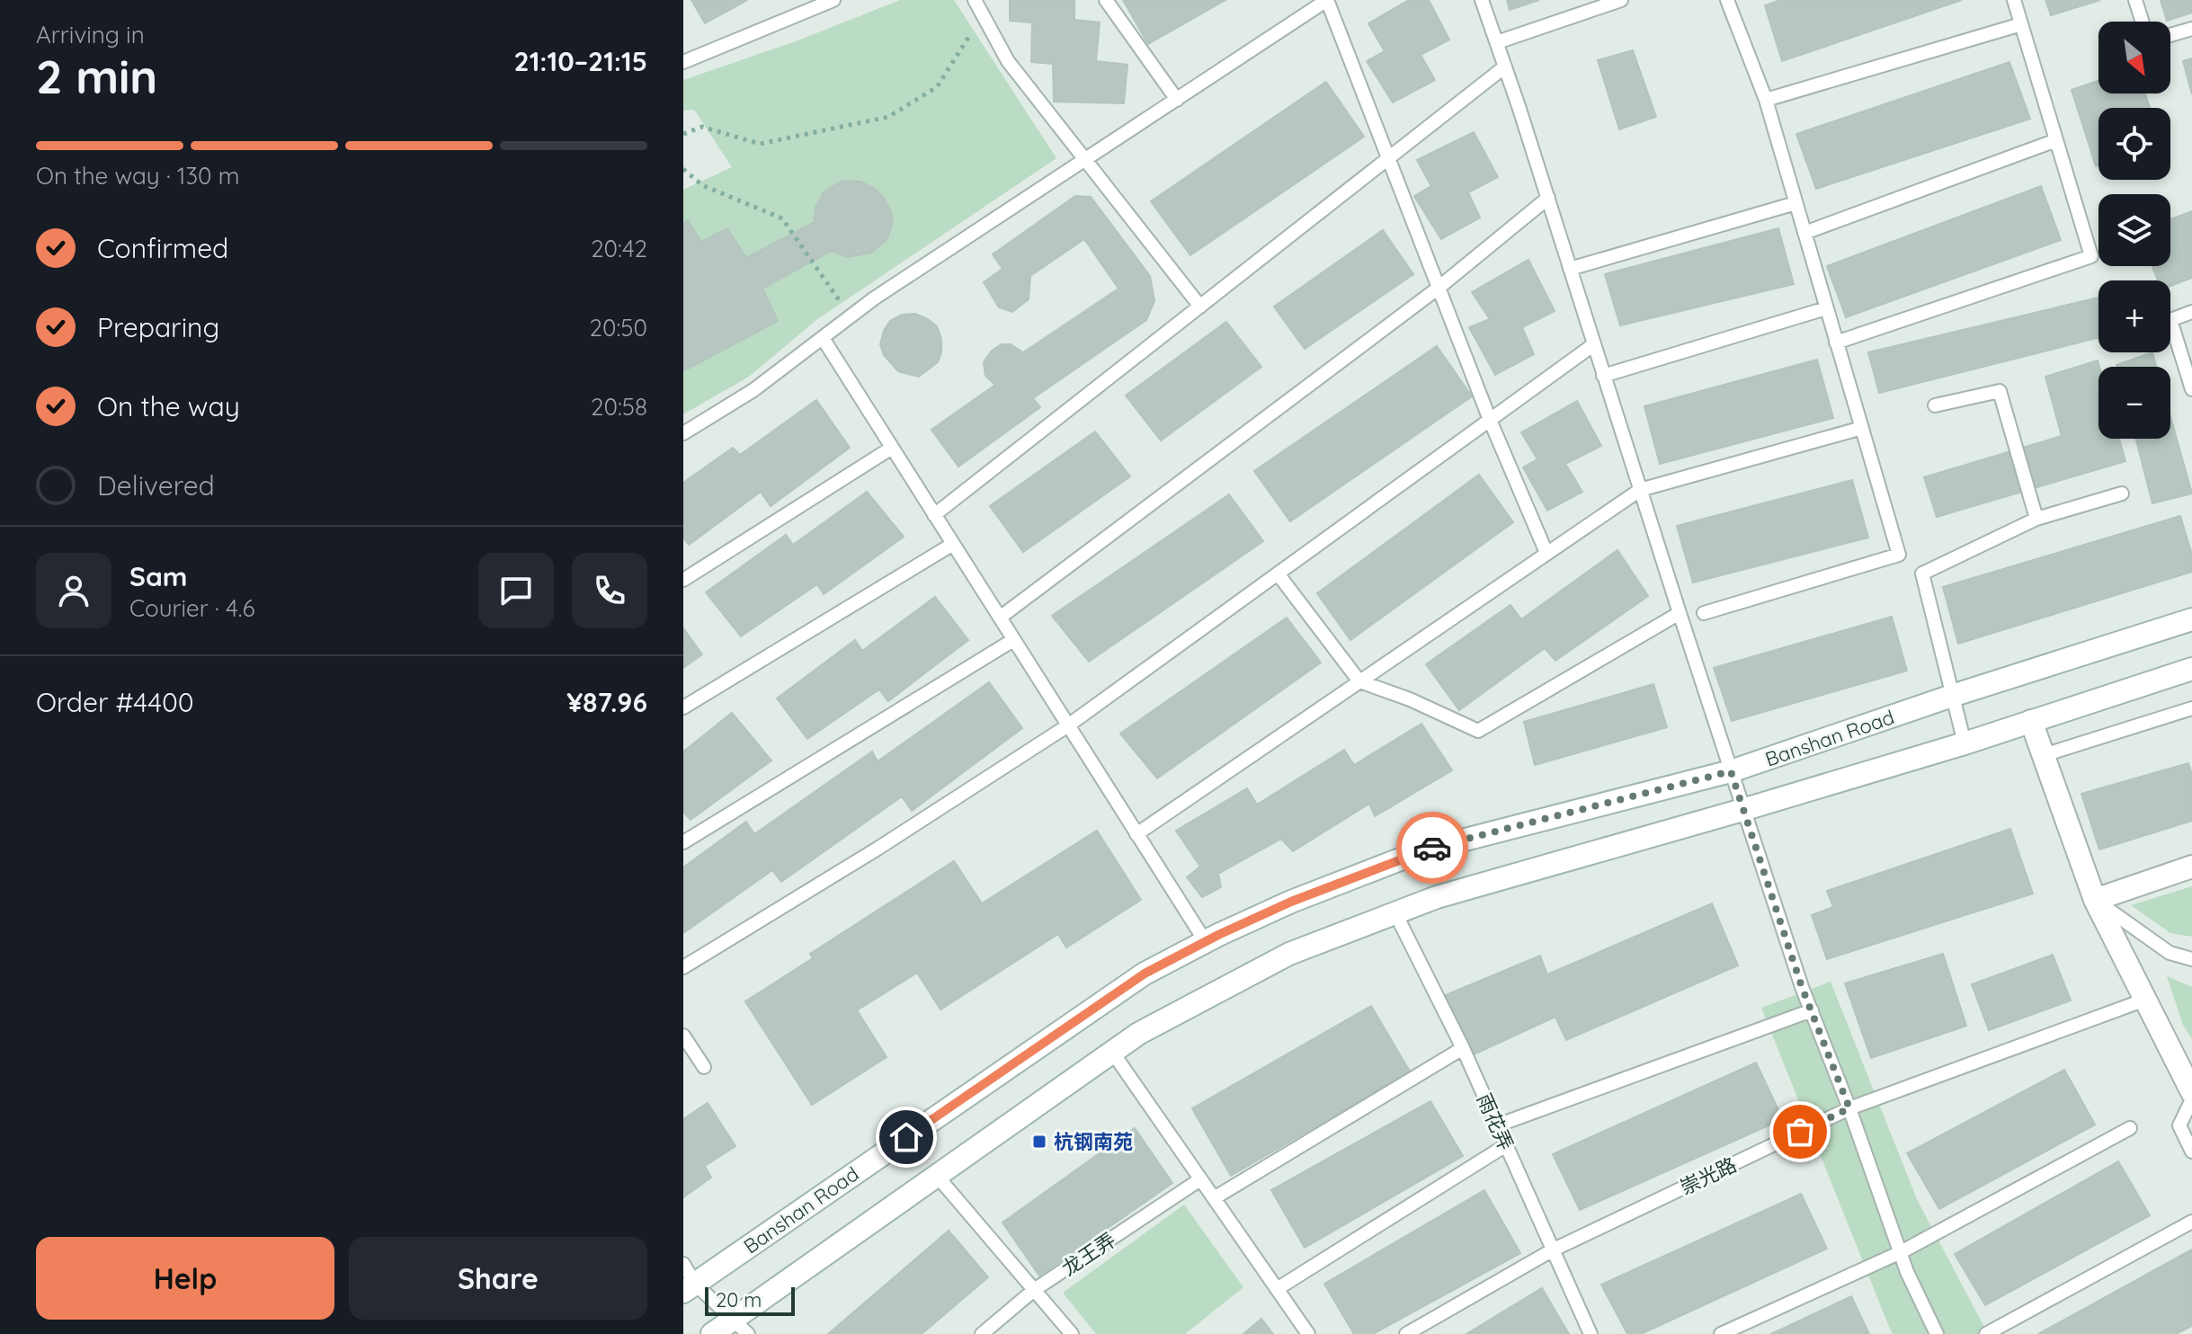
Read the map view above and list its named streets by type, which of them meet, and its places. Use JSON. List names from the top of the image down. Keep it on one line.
{"streets":{"main road":["Banshan Road"],"lane":["雨花弄","崇光路","龙王弄"]},"crossings":[["Banshan Road","雨花弄"],["雨花弄","崇光路"]],"places":{"transit":["杭钢南苑"]},"scale_bar":"20 m","north":"bottom right","page":{"heading":["2 min","Arriving in","21:10–21:15"],"panel":["Sam","Courier · 4.6","Order #4400","¥87.96"],"map_buttons":["+","−"],"bar":"On the way · 130 m","list":[["Confirmed","20:42"],["Preparing","20:50"],["On the way","20:58"],"Delivered"],"buttons":["Help","Share"],"scale":"20 m"}}
